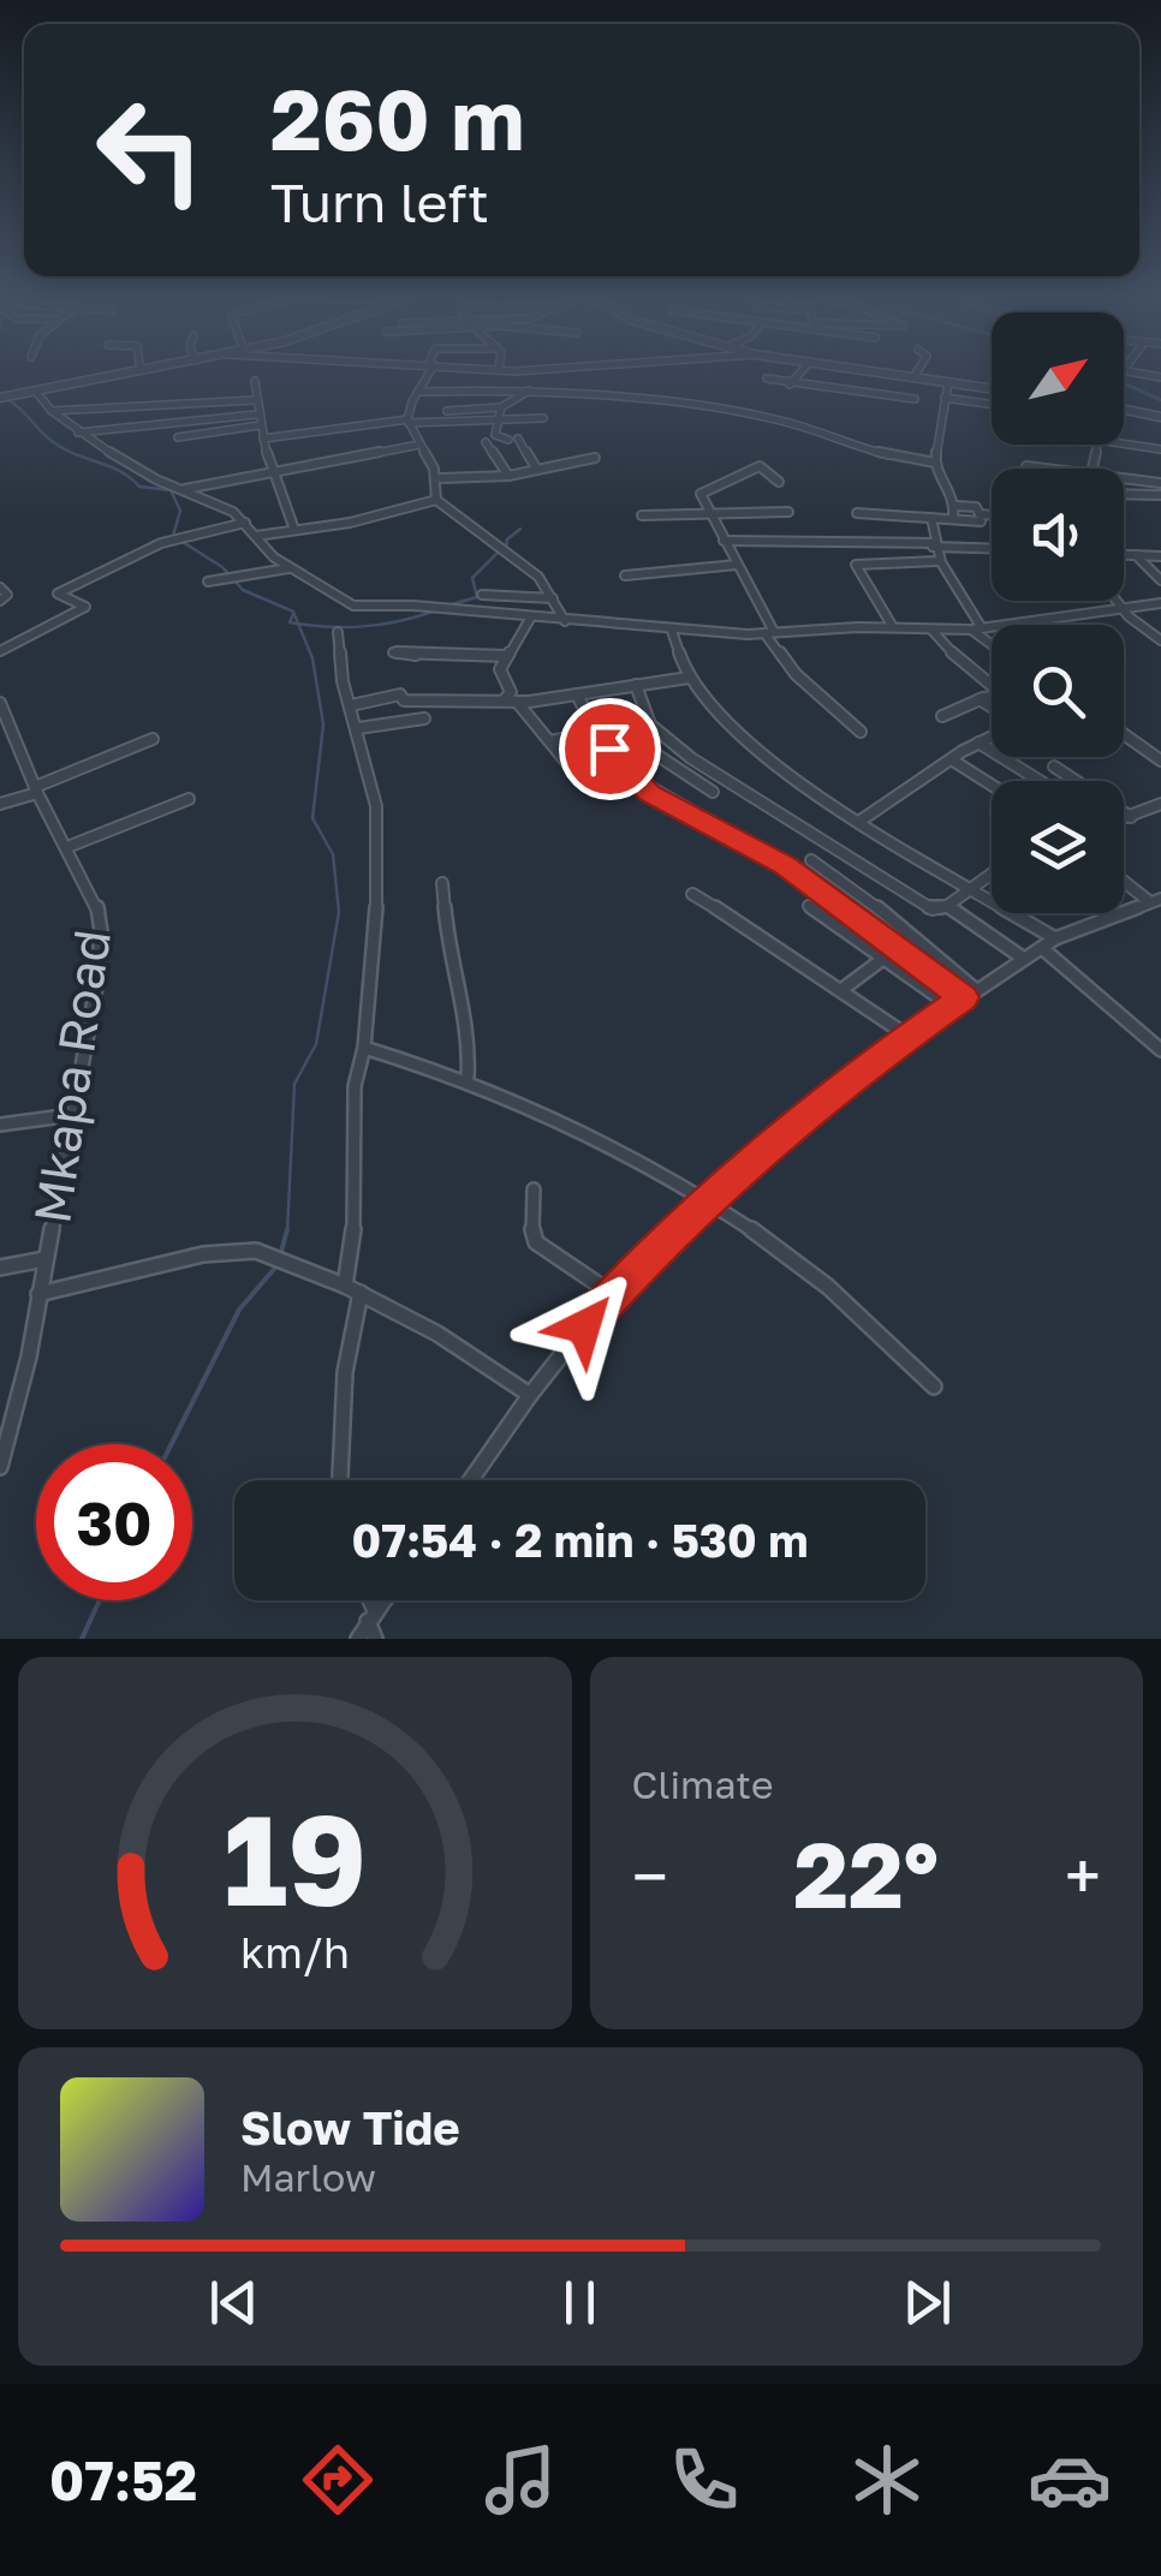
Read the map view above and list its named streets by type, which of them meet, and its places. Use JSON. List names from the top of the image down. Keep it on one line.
{"streets":{"street":["Mkapa Road"]},"north":"top right","page":{"turn":["260 m","Turn left"],"limit":"30","trip":"07:54 · 2 min · 530 m","tile":"Climate","heat":["−","22°","+"],"song":["Slow Tide","Marlow"],"tabs":"07:52","gauge":["19","km/h"]}}
